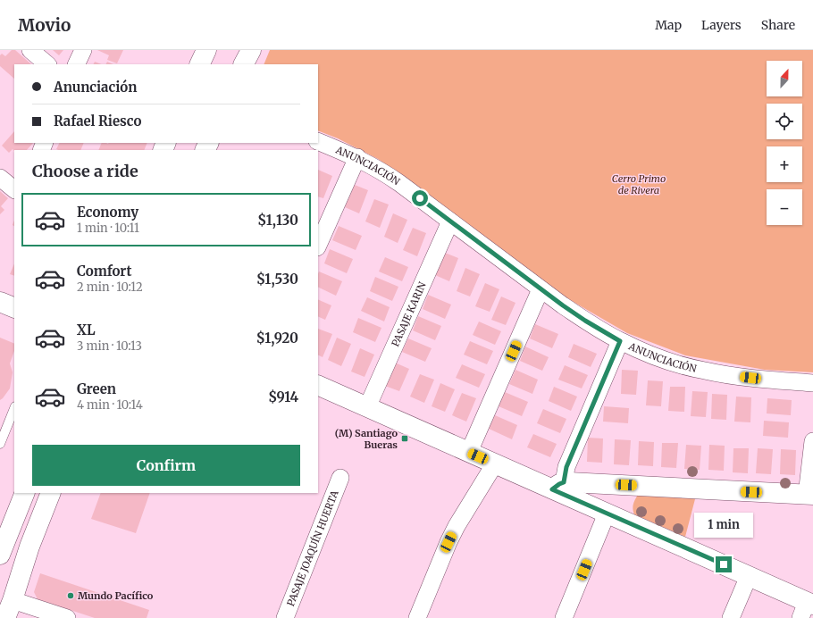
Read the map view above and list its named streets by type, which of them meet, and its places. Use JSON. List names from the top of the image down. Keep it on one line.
{"streets":{"street":["ANUNCIACIÓN","PASAJE KARIN","PASAJE JOAQUÍN HUERTA"]},"crossings":[["ANUNCIACIÓN","PASAJE KARIN"]],"parks":["Cerro Primo de Rivera"],"places":{"transit":["(M) Santiago Bueras"],"other":["Mundo Pacífico"]},"north":"top","page":{"header":"Movio","nav":["Map","Layers","Share"],"map_buttons":["+","−"],"banner":["Anunciación","Rafael Riesco"],"heading":"Choose a ride","list":[{"name":"Economy","note":"1 min · 10:11","value":"$1,130"},{"name":"Comfort","note":"2 min · 10:12","value":"$1,530"},{"name":"XL","note":"3 min · 10:13","value":"$1,920"},{"name":"Green","note":"4 min · 10:14","value":"$914"}],"buttons":"Confirm","bubble":"1 min"}}
